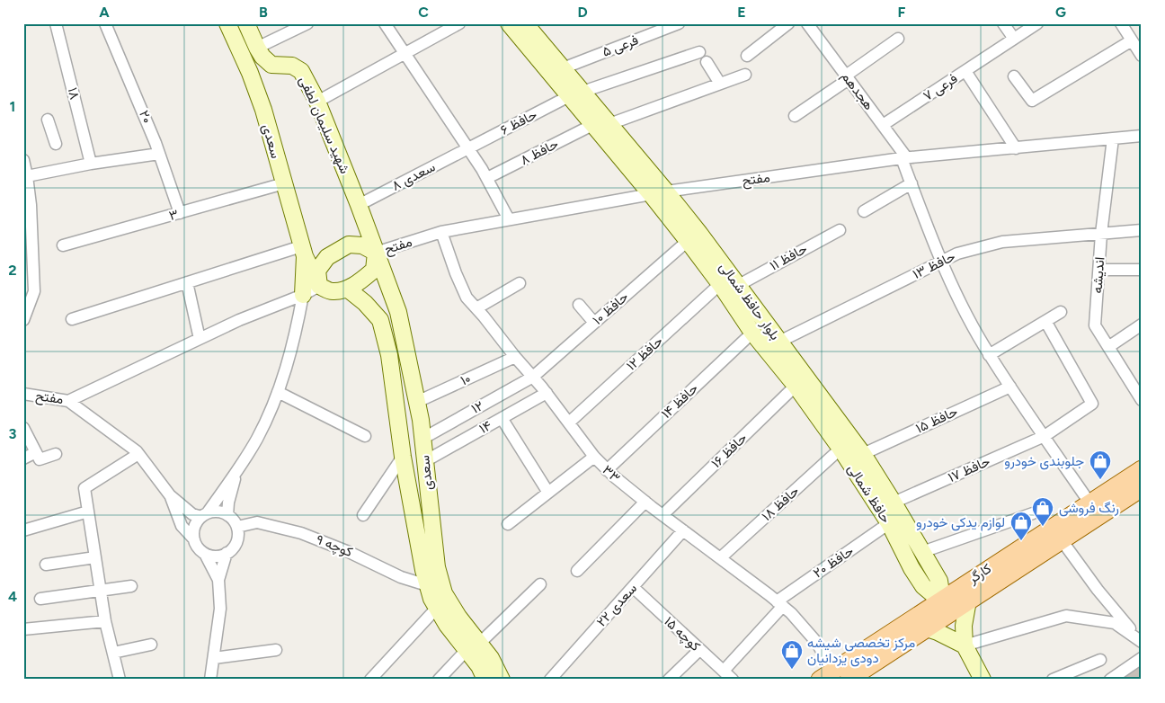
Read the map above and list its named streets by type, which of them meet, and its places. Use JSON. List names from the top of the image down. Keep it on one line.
{"streets":{"main road":["کارگر"],"street":["فرعی ۵","فرعی ۷","هجدهم","۱۸","۲۰","حافظ ۶","شهید سلیمان لطفی","سعدی","حافظ ۸","سعدی ۸","مفتح","۳","حافظ ۱۱","حافظ ۱۳","اندیشه","بلوار حافظ شمالی","حافظ ۱۰","حافظ ۱۲","۱۰","حافظ ۱۴","۱۲","حافظ ۱۵","۱۴","حافظ ۱۶","حافظ ۱۷","۳۳","حافظ شمالی","حافظ ۱۸","کوچه ۹","حافظ ۲۰","سعدی ۲۲","کوچه ۱۵"]},"crossings":[["فرعی ۵","بلوار حافظ شمالی"],["فرعی ۷","هجدهم"],["هجدهم","مفتح"],["هجدهم","حافظ ۱۳"],["هجدهم","حافظ ۱۵"],["هجدهم","حافظ ۱۷"],["هجدهم","کارگر"],["۲۰","۳"],["حافظ ۶","سعدی ۸"],["حافظ ۶","بلوار حافظ شمالی"],["شهید سلیمان لطفی","سعدی"],["شهید سلیمان لطفی","سعدی ۸"],["شهید سلیمان لطفی","مفتح"],["سعدی","مفتح"],["سعدی","۳"],["سعدی","۱۰"],["سعدی","۱۲"],["سعدی","۱۴"],["سعدی","کوچه ۹"],["حافظ ۸","بلوار حافظ شمالی"],["مفتح","اندیشه"],["مفتح","بلوار حافظ شمالی"],["مفتح","۳۳"],["حافظ ۱۱","بلوار حافظ شمالی"],["حافظ ۱۳","اندیشه"],["حافظ ۱۳","بلوار حافظ شمالی"],["بلوار حافظ شمالی","حافظ ۱۰"],["بلوار حافظ شمالی","حافظ ۱۲"],["بلوار حافظ شمالی","حافظ ۱۴"],["بلوار حافظ شمالی","حافظ ۱۵"],["بلوار حافظ شمالی","حافظ ۱۶"],["بلوار حافظ شمالی","حافظ ۱۷"],["بلوار حافظ شمالی","حافظ شمالی"],["بلوار حافظ شمالی","کارگر"],["حافظ ۱۰","۱۲"],["حافظ ۱۰","۳۳"],["حافظ ۱۲","۳۳"],["۱۰","۳۳"],["حافظ ۱۴","۳۳"],["۱۲","۳۳"],["۱۴","۳۳"],["حافظ ۱۶","۳۳"],["حافظ ۱۶","حافظ شمالی"],["۳۳","حافظ ۱۸"],["۳۳","حافظ ۲۰"],["۳۳","کارگر"],["۳۳","سعدی ۲۲"],["حافظ شمالی","حافظ ۱۸"],["حافظ شمالی","حافظ ۲۰"],["حافظ شمالی","کارگر"],["حافظ ۲۰","کوچه ۱۵"],["سعدی ۲۲","کوچه ۱۵"]],"places":{"shop":["جلوبندی خودرو","رنگ فروشی","لوازم یدکی خودرو","مرکز تخصصی شیشه دودی یزدانیان"]},"grid":{"columns":["A","B","C","D","E","F","G"],"rows":["1","2","3","4"]}}
